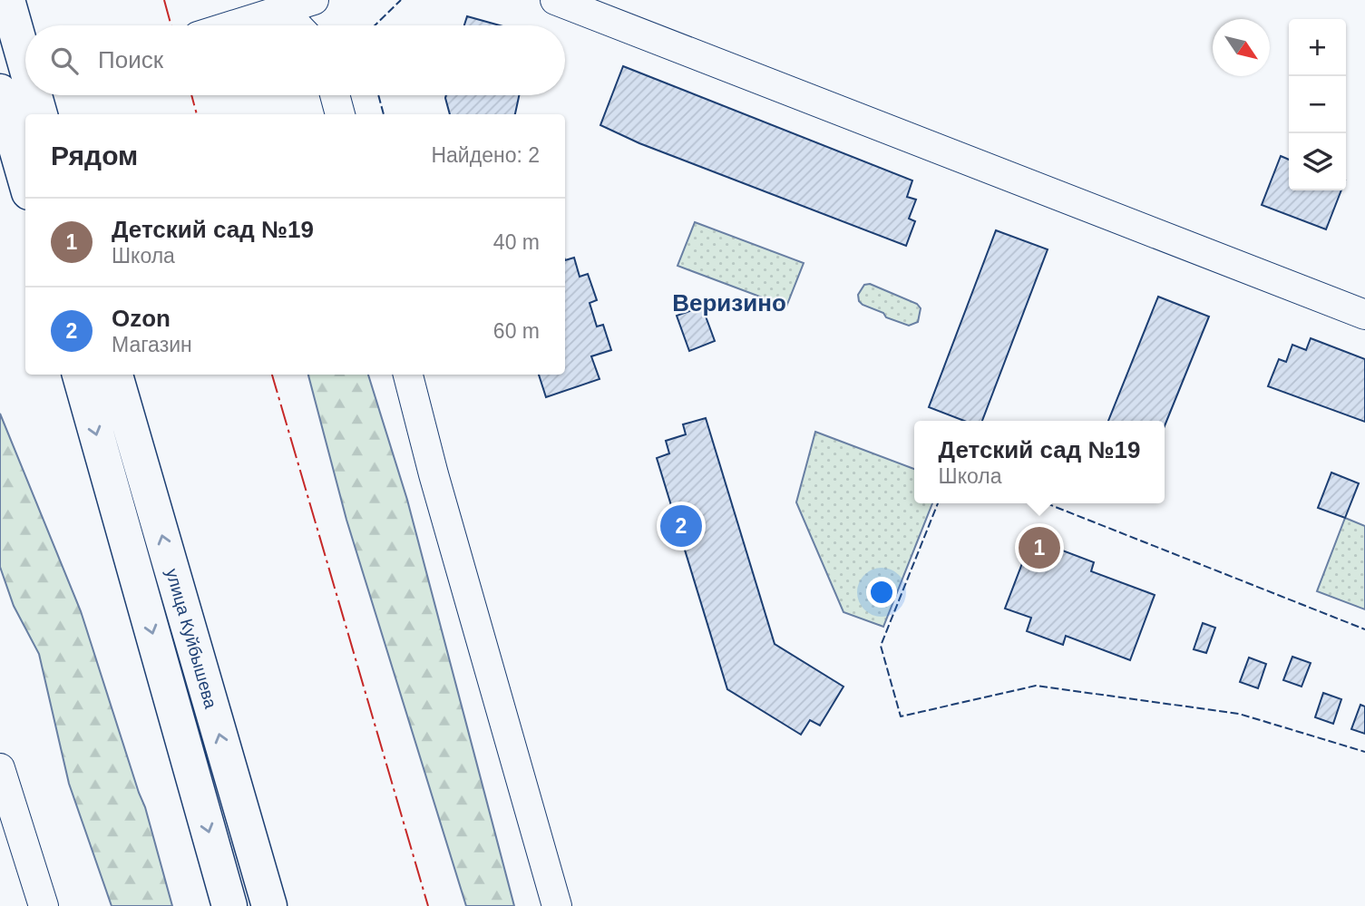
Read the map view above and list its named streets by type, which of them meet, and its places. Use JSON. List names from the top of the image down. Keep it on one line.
{"streets":{"highway":["улица Куйбышева"]},"districts":["Веризино"],"north":"bottom right","page":{"map_buttons":["+","−"],"search":"Поиск","heading":["Рядом","Найдено: 2"],"list":[{"mark":"1","name":"Детский сад №19","note":"Школа","value":"40 m"},{"mark":"2","name":"Ozon","note":"Магазин","value":"60 m"}],"popup":["Детский сад №19","Школа"],"pins":["2","1"]}}
